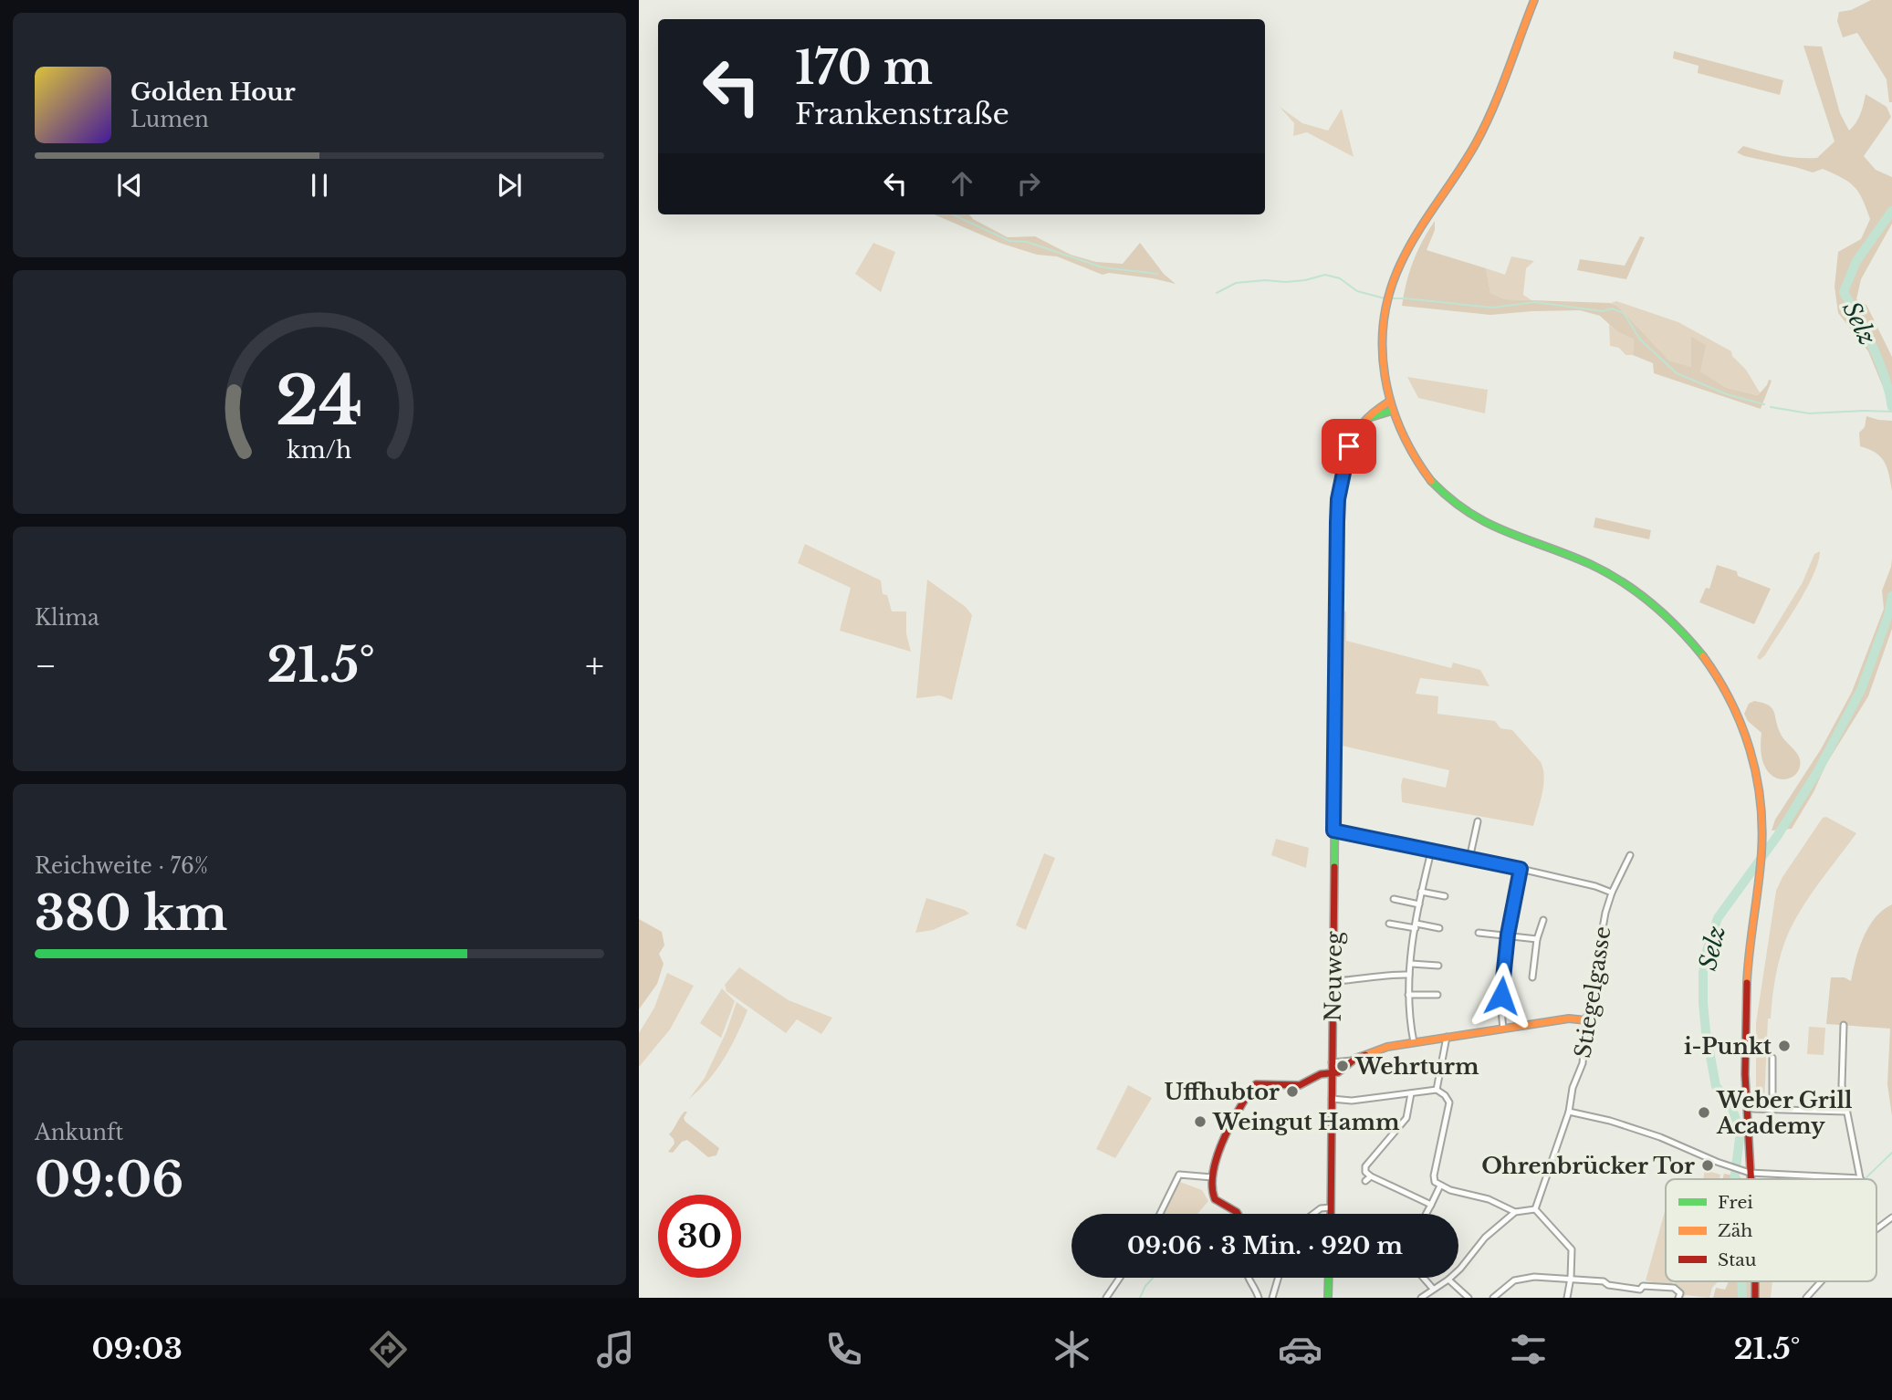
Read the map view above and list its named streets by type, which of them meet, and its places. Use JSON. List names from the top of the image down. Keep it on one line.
{"streets":{"main road":["Neuweg"],"street":["Stiegelgasse"]},"water":["Selz"],"places":["i-Punkt","Wehrturm","Uffhubtor","Weber Grill Academy","Weingut Hamm","Ohrenbrücker Tor"],"legend":["Frei","Zäh","Stau"],"page":{"turn":["170 m","Frankenstraße"],"song":["Golden Hour","Lumen"],"tile":["Klima",["Reichweite · 76%","380 km"],["Ankunft","09:06"]],"heat":["−","21.5°","+"],"limit":"30","trip":"09:06 · 3 Min. · 920 m","tabs":["09:03","21.5°"],"gauge":["24","km/h"]}}
